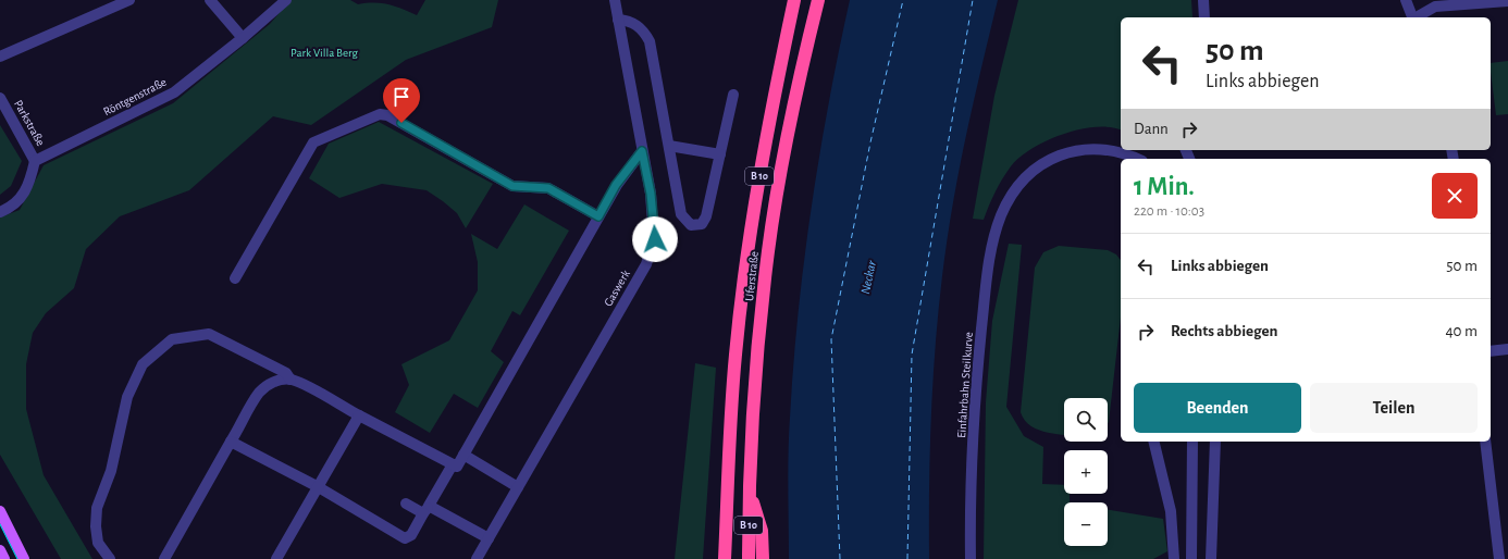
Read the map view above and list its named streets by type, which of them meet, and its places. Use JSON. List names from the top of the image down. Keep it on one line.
{"streets":{"highway":["B 10","Uferstraße"],"street":["Röntgenstraße","Parkstraße","Gaswerk","Einfahrbahn Steilkurve"]},"crossings":[["Röntgenstraße","Parkstraße"],["B 10","Uferstraße"]],"water":["Neckar"],"parks":["Park Villa Berg"],"page":{"turn":["50 m","Links abbiegen"],"then":"Dann","heading":["1 Min.","220 m · 10:03"],"list":[{"name":"Links abbiegen","value":"50 m"},{"name":"Rechts abbiegen","value":"40 m"}],"buttons":["Beenden","Teilen"],"map_buttons":["+","−"]}}
